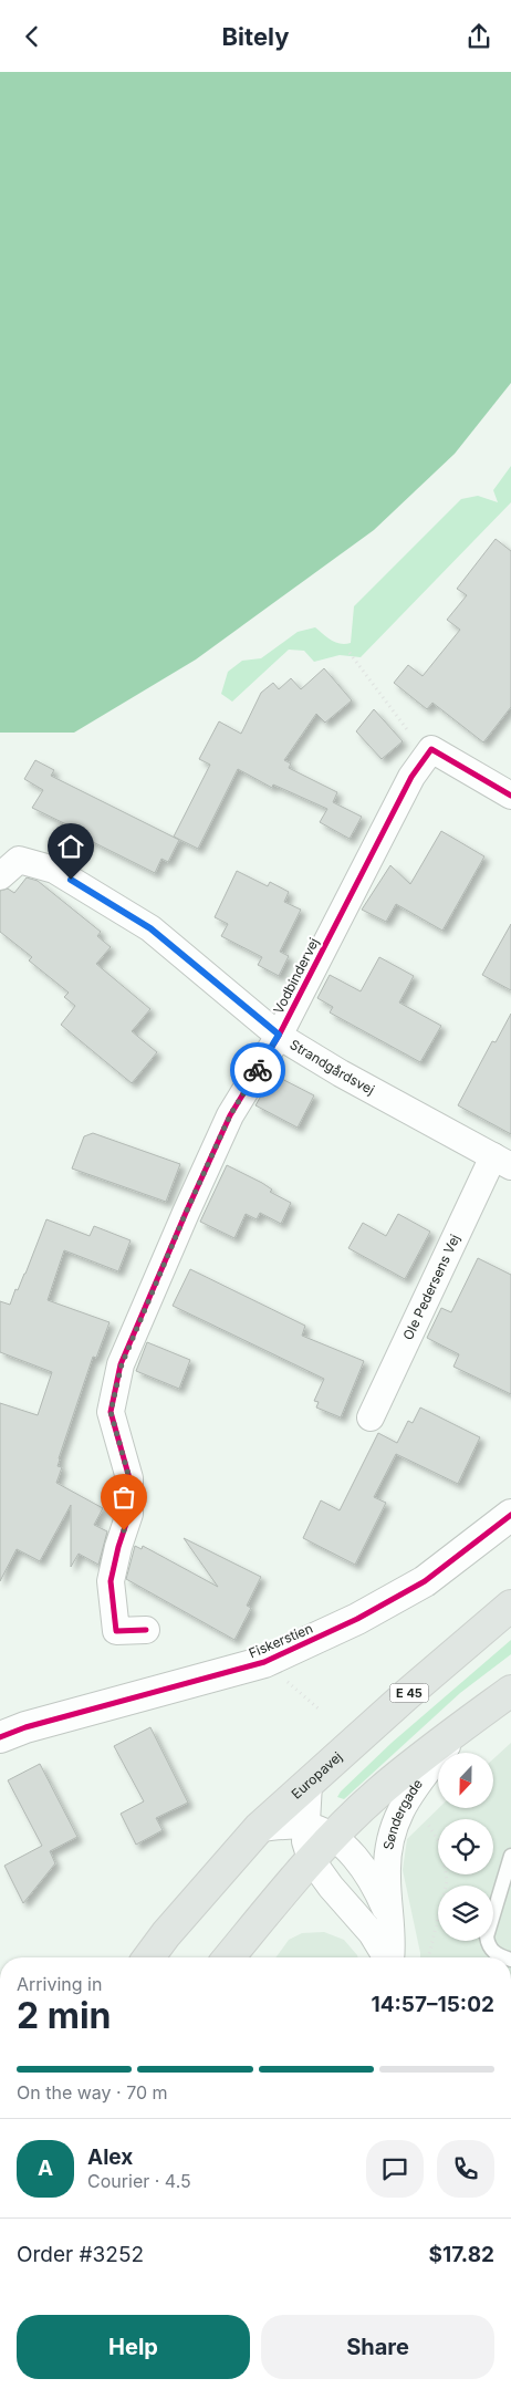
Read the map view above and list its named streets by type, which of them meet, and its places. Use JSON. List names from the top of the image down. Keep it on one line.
{"streets":{"main road":["E 45","Europavej"],"street":["Vodbindervej","Strandgårdsvej","Ole Pedersens Vej","Fiskerstien","Søndergade"]},"crossings":[["Vodbindervej","Strandgårdsvej"],["Strandgårdsvej","Ole Pedersens Vej"],["Europavej","Søndergade"]],"north":"bottom","page":{"header":"Bitely","heading":["2 min","Arriving in","14:57–15:02"],"panel":["Alex","Courier · 4.5","Order #3252","$17.82"],"bar":"On the way · 70 m","round":"A","buttons":["Help","Share"]}}
